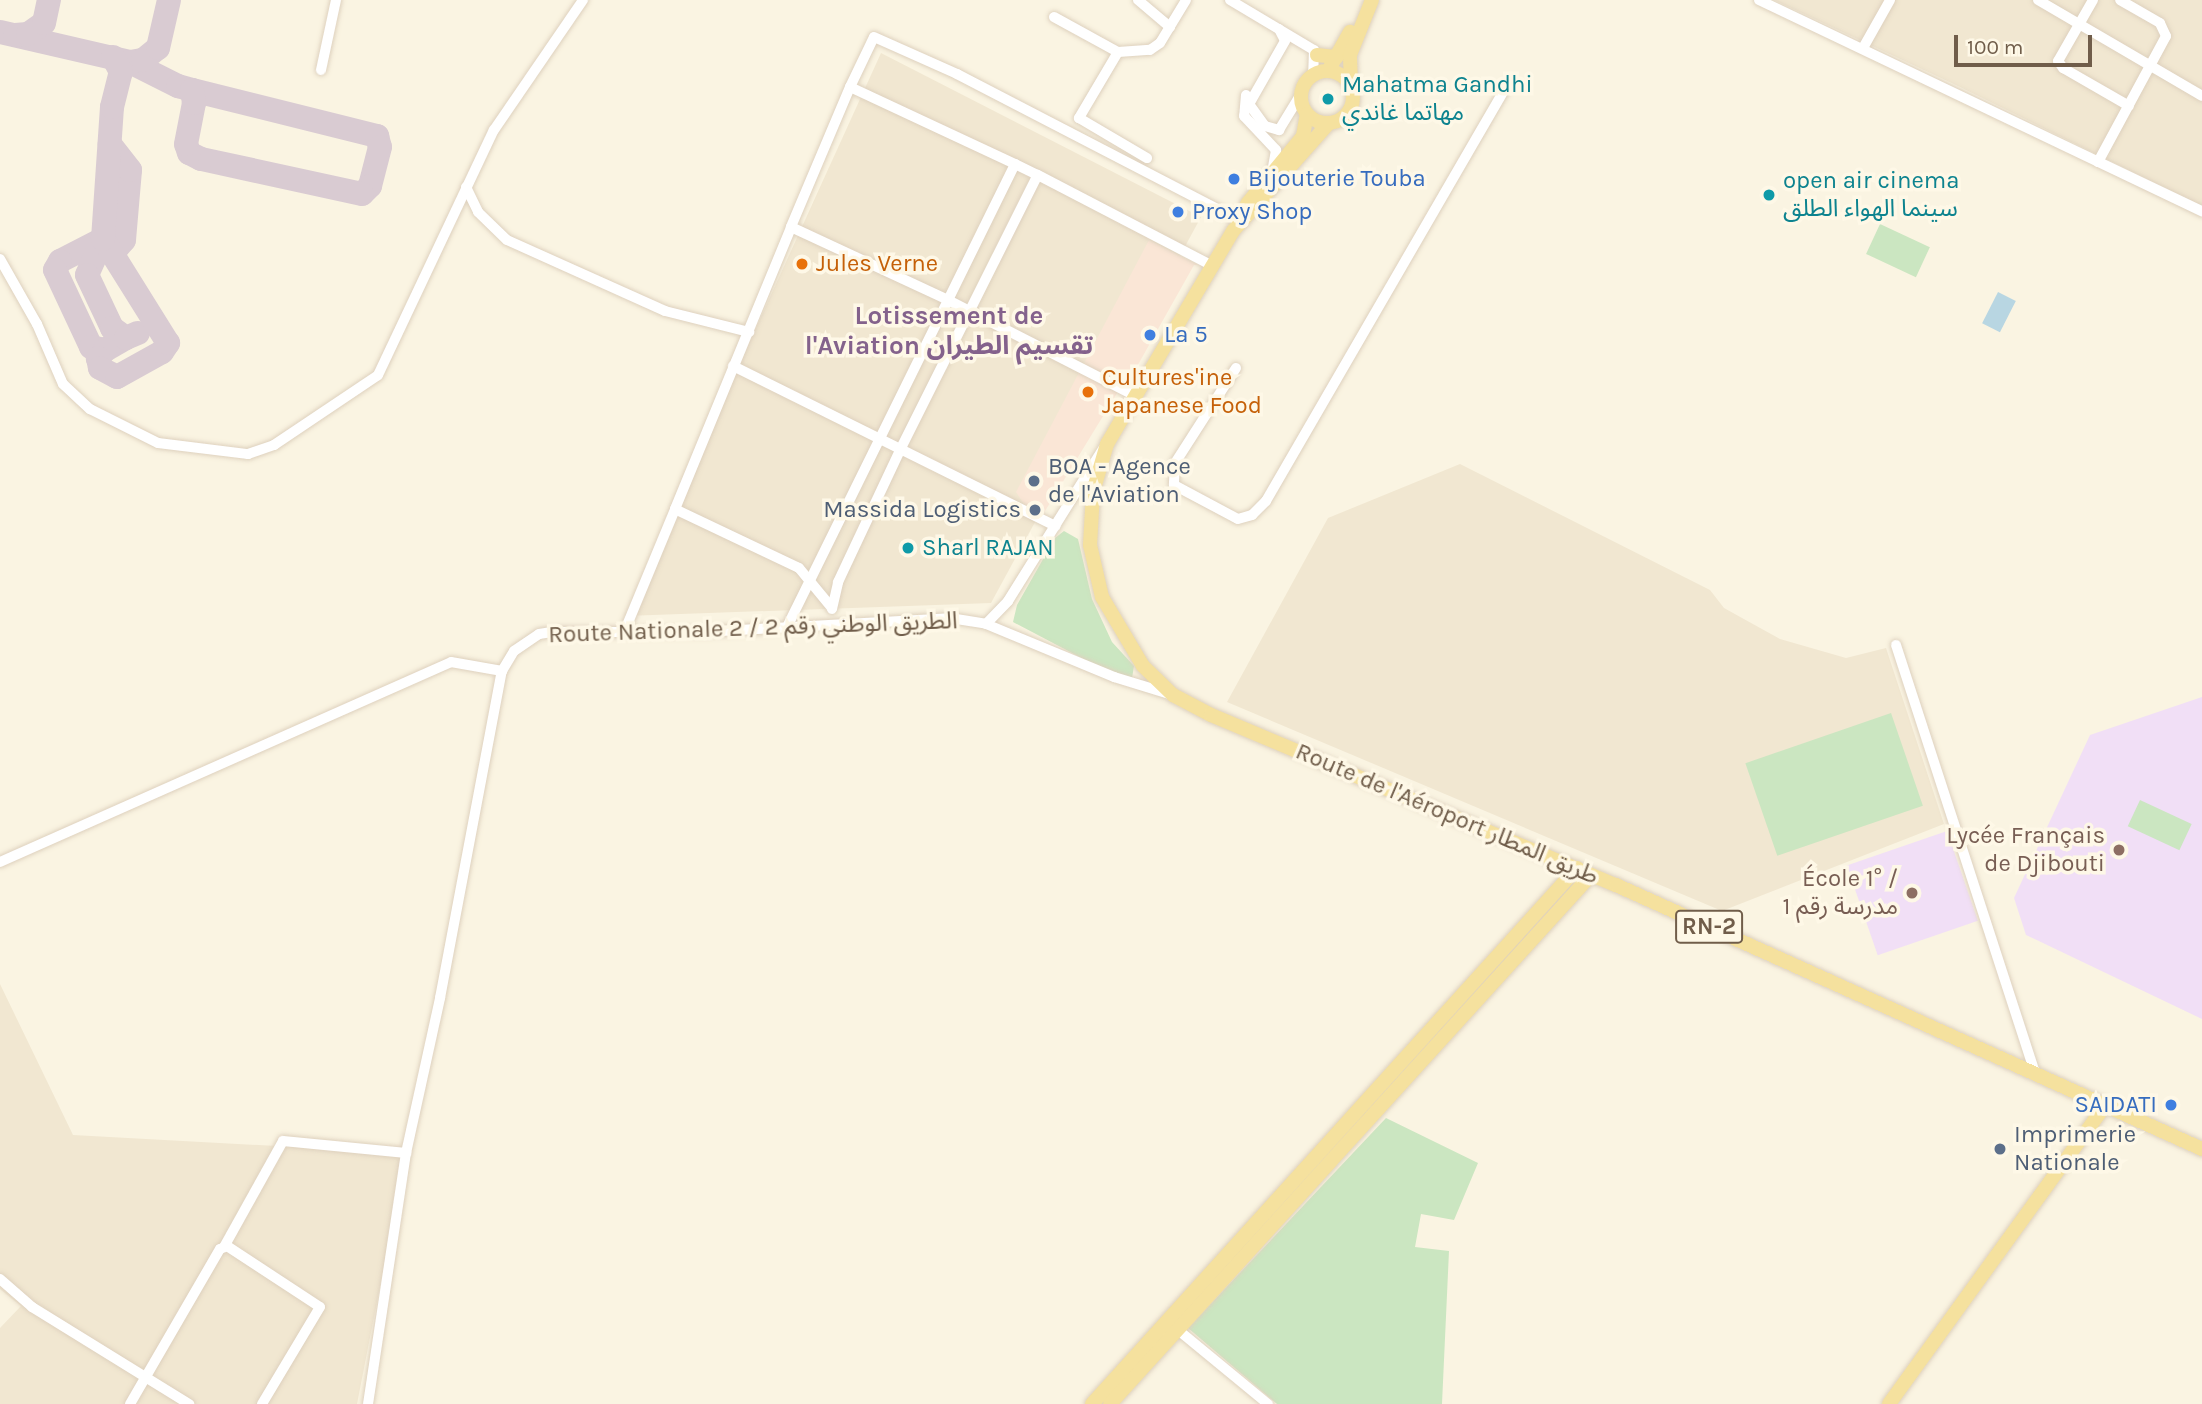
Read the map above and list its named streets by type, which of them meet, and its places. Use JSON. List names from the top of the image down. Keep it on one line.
{"streets":{"main road":["Route de l'Aéroport طريق المطار","RN-2"],"street":["Route Nationale 2 / الطريق الوطني رقم 2"]},"crossings":[["Route Nationale 2 / الطريق الوطني رقم 2","Route de l'Aéroport طريق المطار"],["Route de l'Aéroport طريق المطار","RN-2"]],"districts":["Lotissement de l'Aviation تقسيم الطيران"],"places":["Mahatma Gandhi مهاتما غاندي","Bijouterie Touba","open air cinema سينما الهواء الطلق","Proxy Shop","Jules Verne","La 5","Cultures'ine Japanese Food","BOA - Agence de l'Aviation","Massida Logistics","Sharl RAJAN","Lycée Français de Djibouti","École 1° / مدرسة رقم 1","SAIDATI","Imprimerie Nationale"],"scale_bar":"100 m"}
